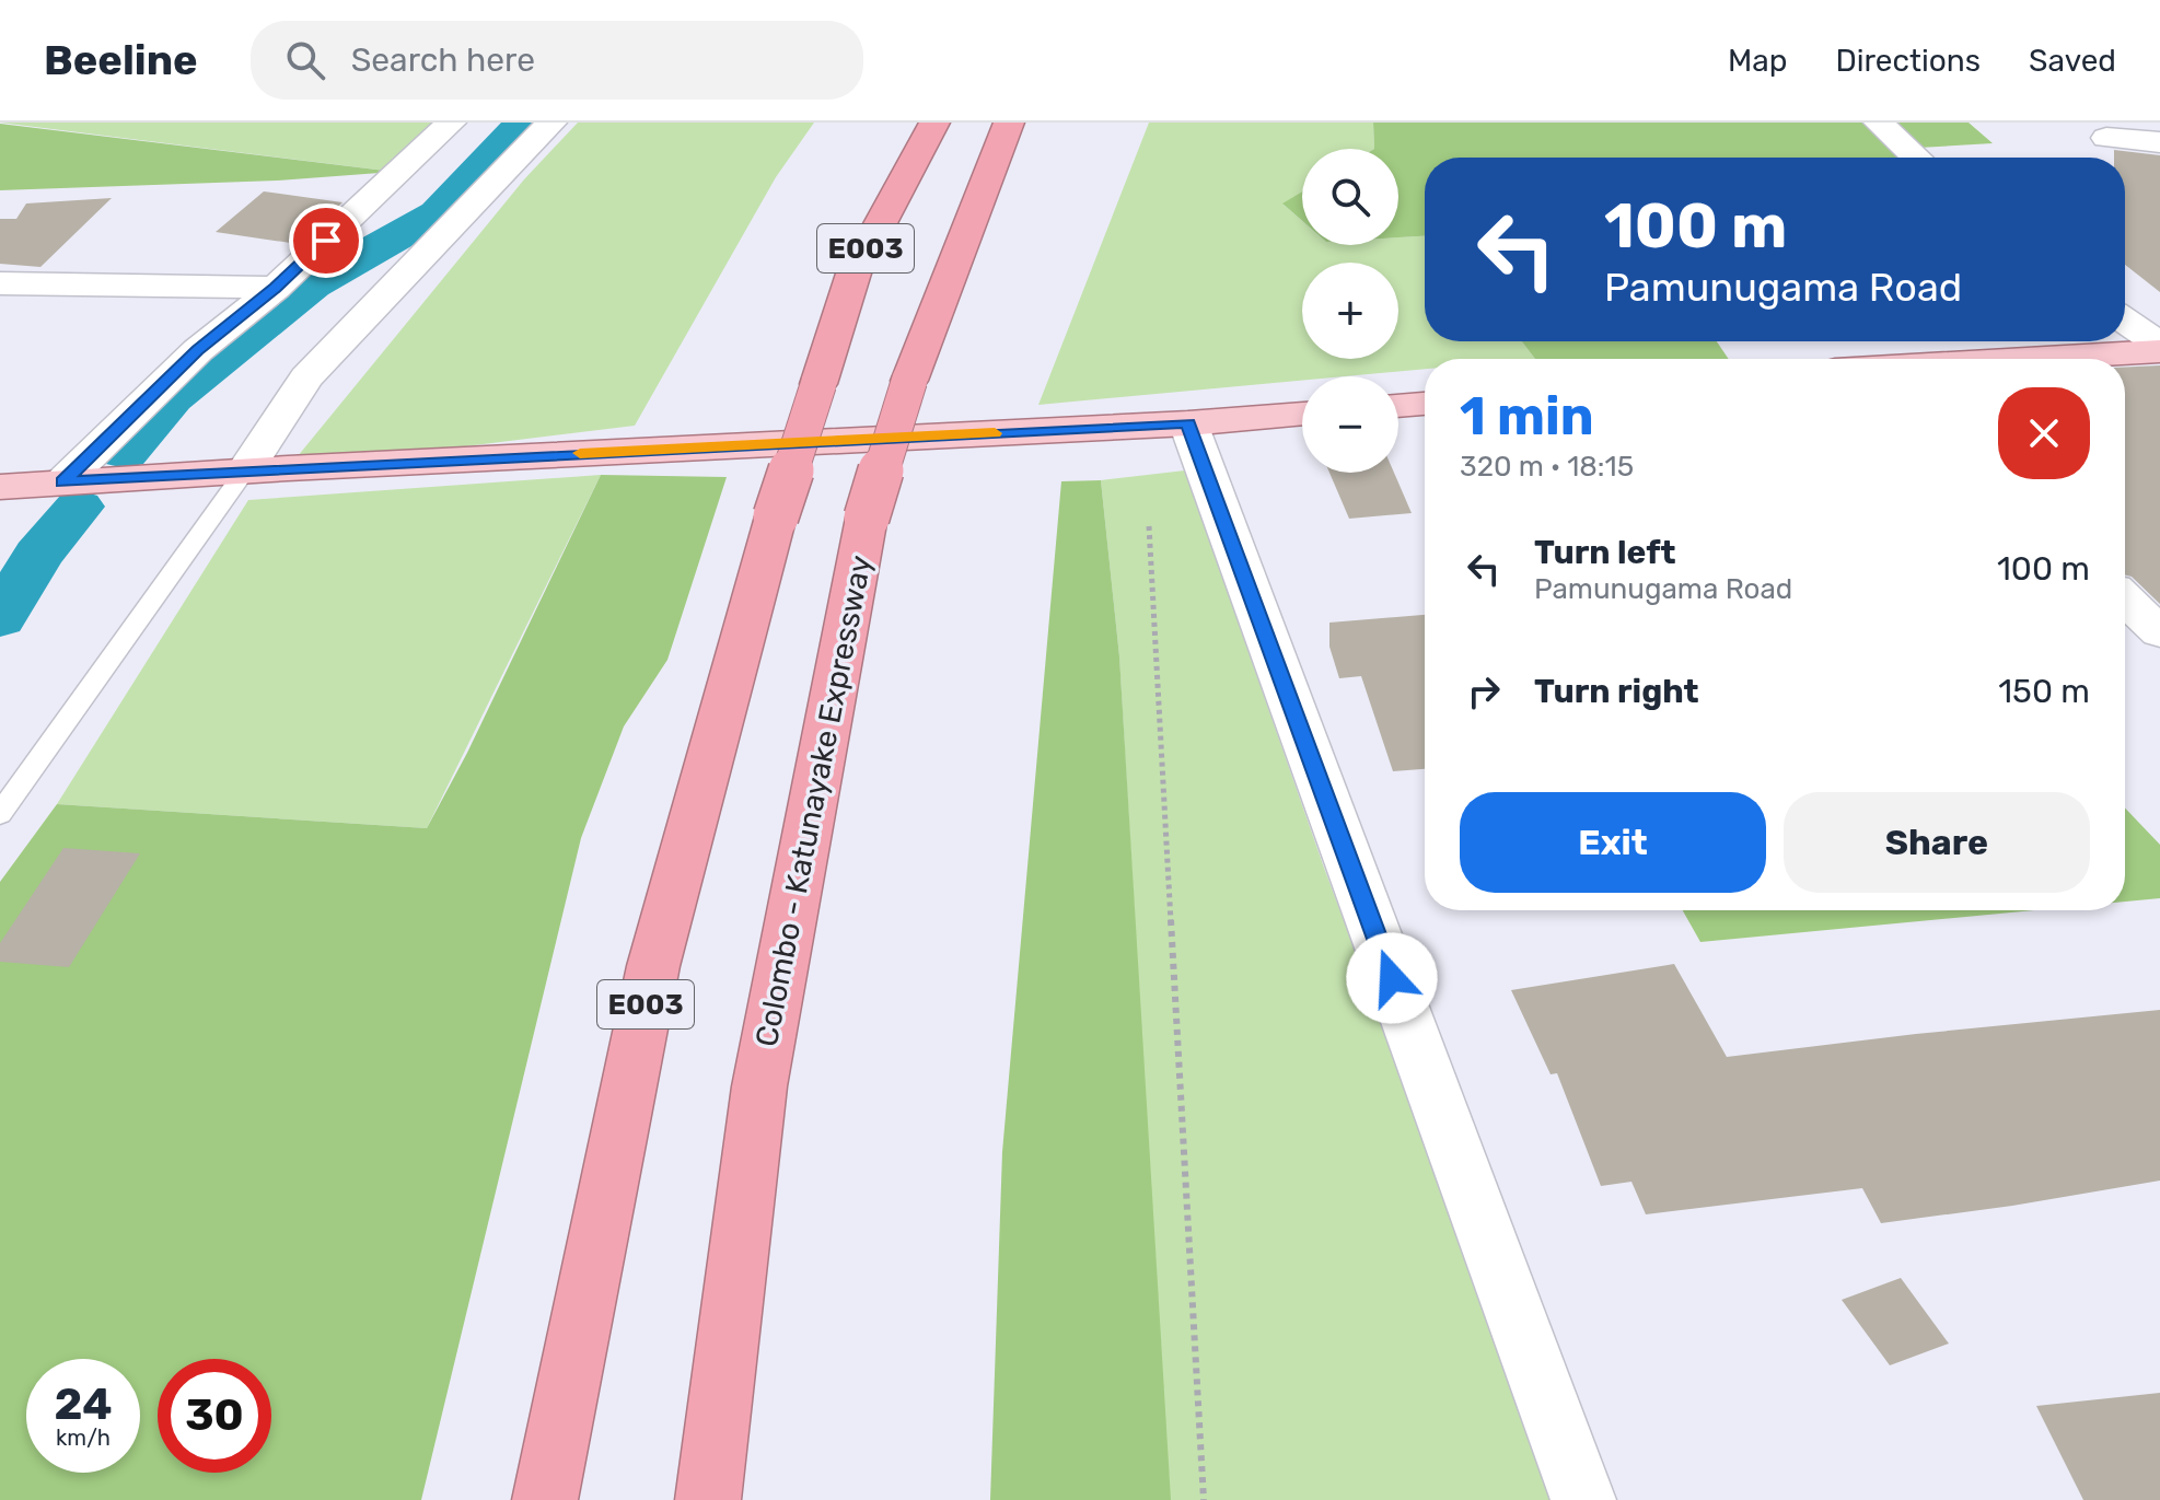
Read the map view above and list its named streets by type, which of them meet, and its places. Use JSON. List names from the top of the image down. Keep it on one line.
{"streets":{"highway":["E003","Colombo - Katunayake Expressway"]},"page":{"header":"Beeline","search":"Search here","nav":["Map","Directions","Saved"],"map_buttons":["+","−"],"turn":["100 m","Pamunugama Road"],"heading":["1 min","320 m · 18:15"],"list":[{"name":"Turn left","note":"Pamunugama Road","value":"100 m"},{"name":"Turn right","value":"150 m"}],"buttons":["Exit","Share"],"speed":"24 km/h","limit":"30"}}
